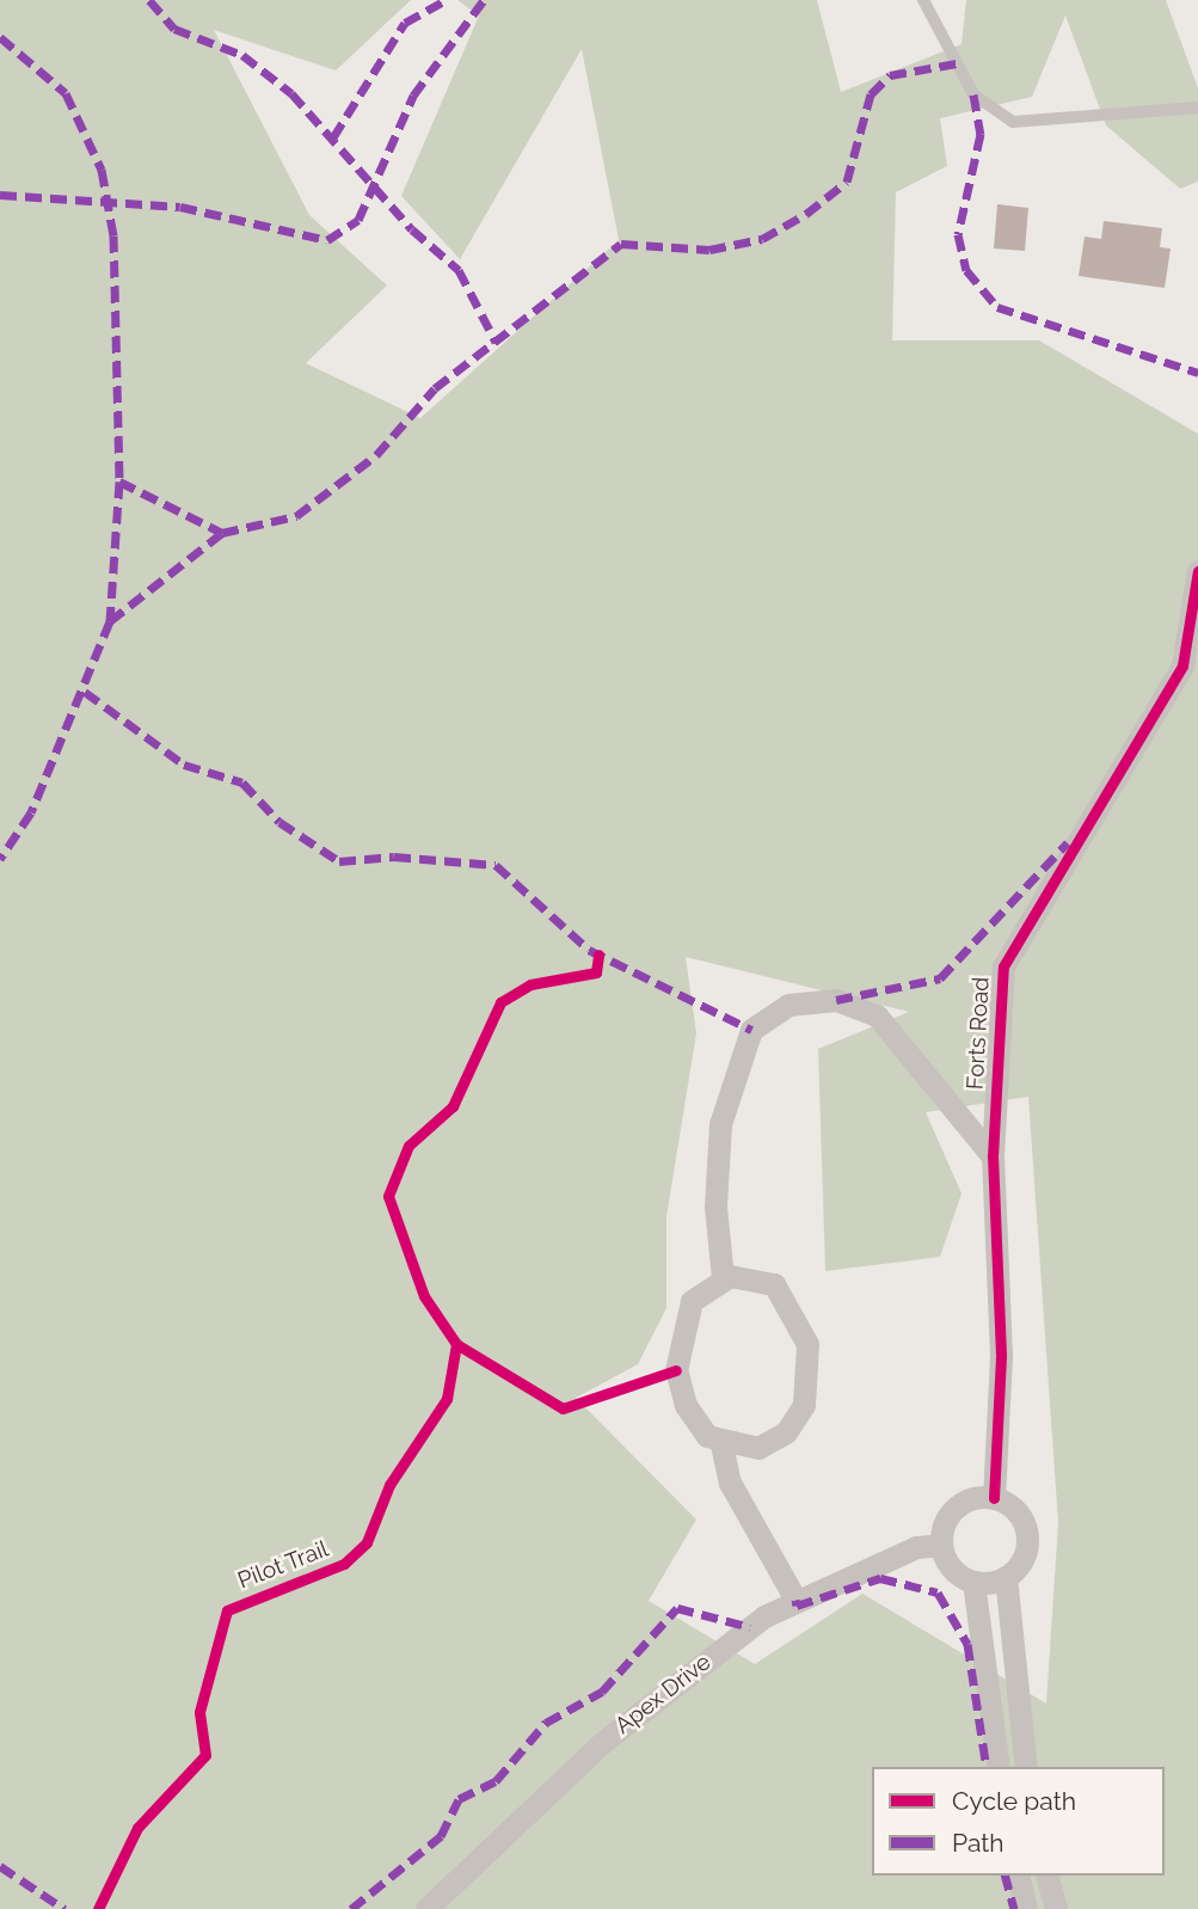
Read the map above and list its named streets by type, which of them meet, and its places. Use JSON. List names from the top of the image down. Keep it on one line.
{"streets":{"street":["Forts Road","Apex Drive"],"cycle path":["Pilot Trail"]},"crossings":[["Forts Road","Apex Drive"]],"legend":["Cycle path","Path"]}
